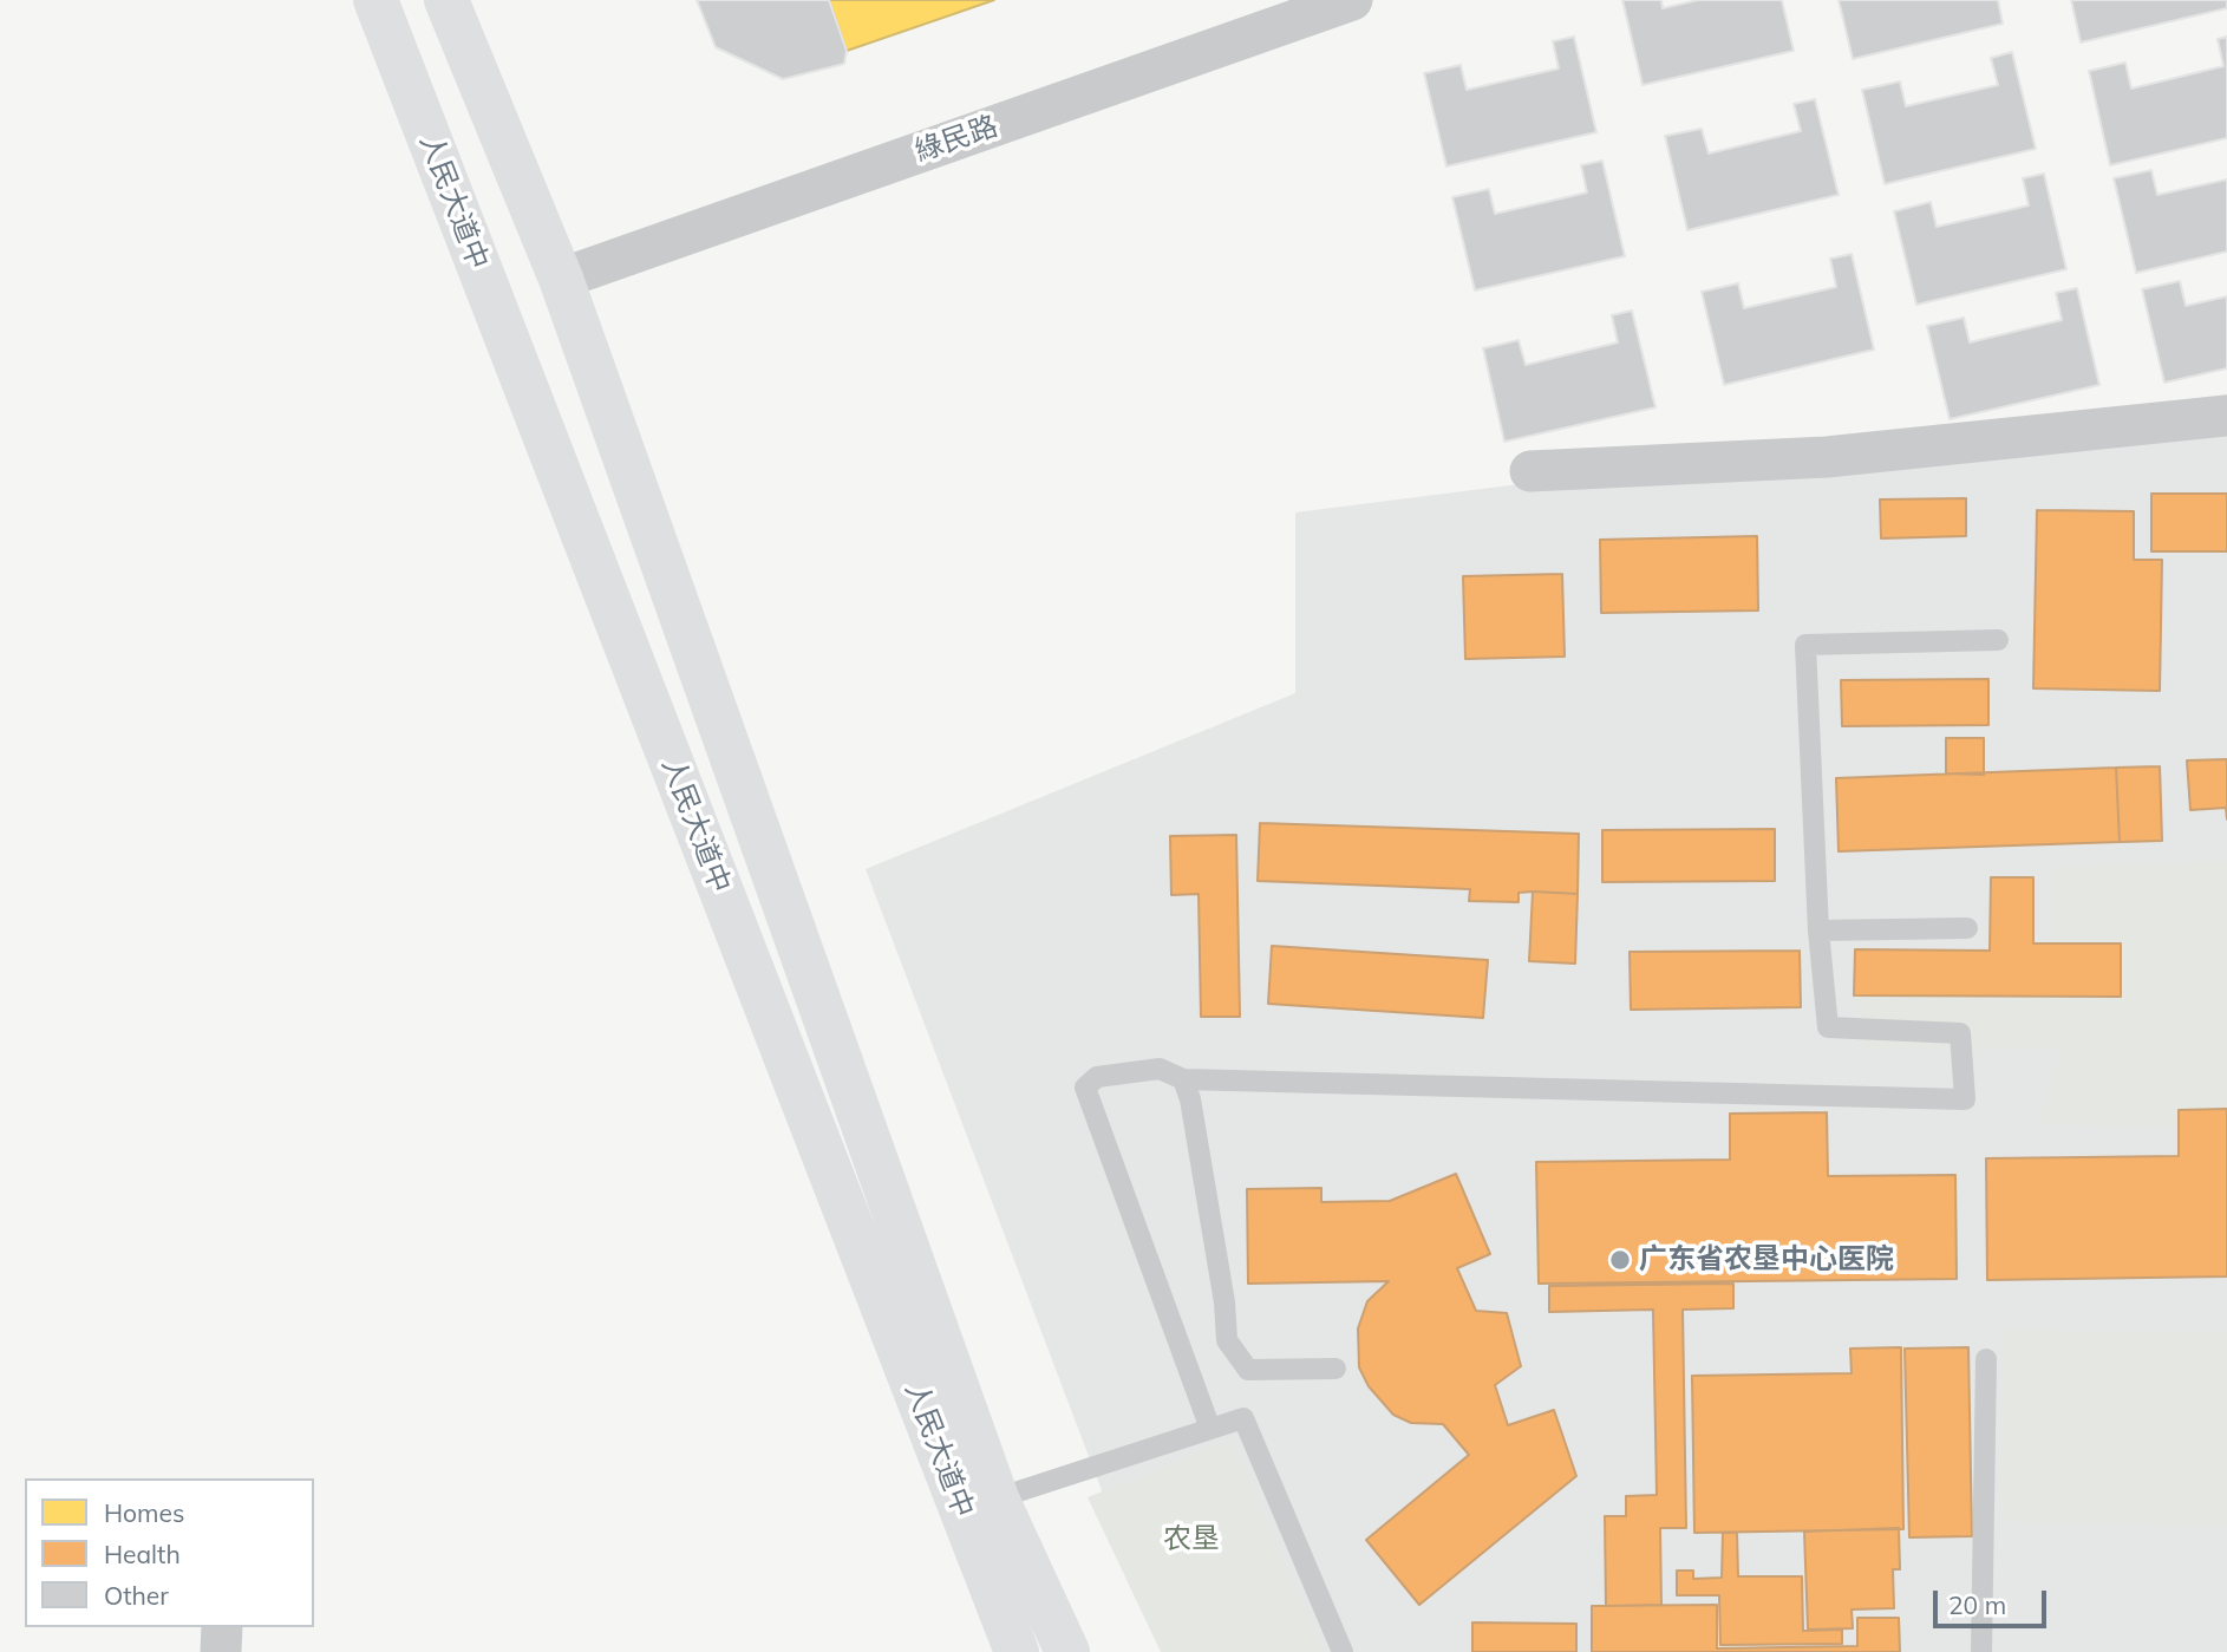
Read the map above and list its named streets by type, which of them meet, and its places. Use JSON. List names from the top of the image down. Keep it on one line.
{"streets":{"main road":["人民大道中"],"street":["綠民路"]},"crossings":[["綠民路","人民大道中"]],"parks":["农垦"],"places":["广东省农垦中心医院"],"legend":["Homes","Health","Other"],"scale_bar":"20 m"}
